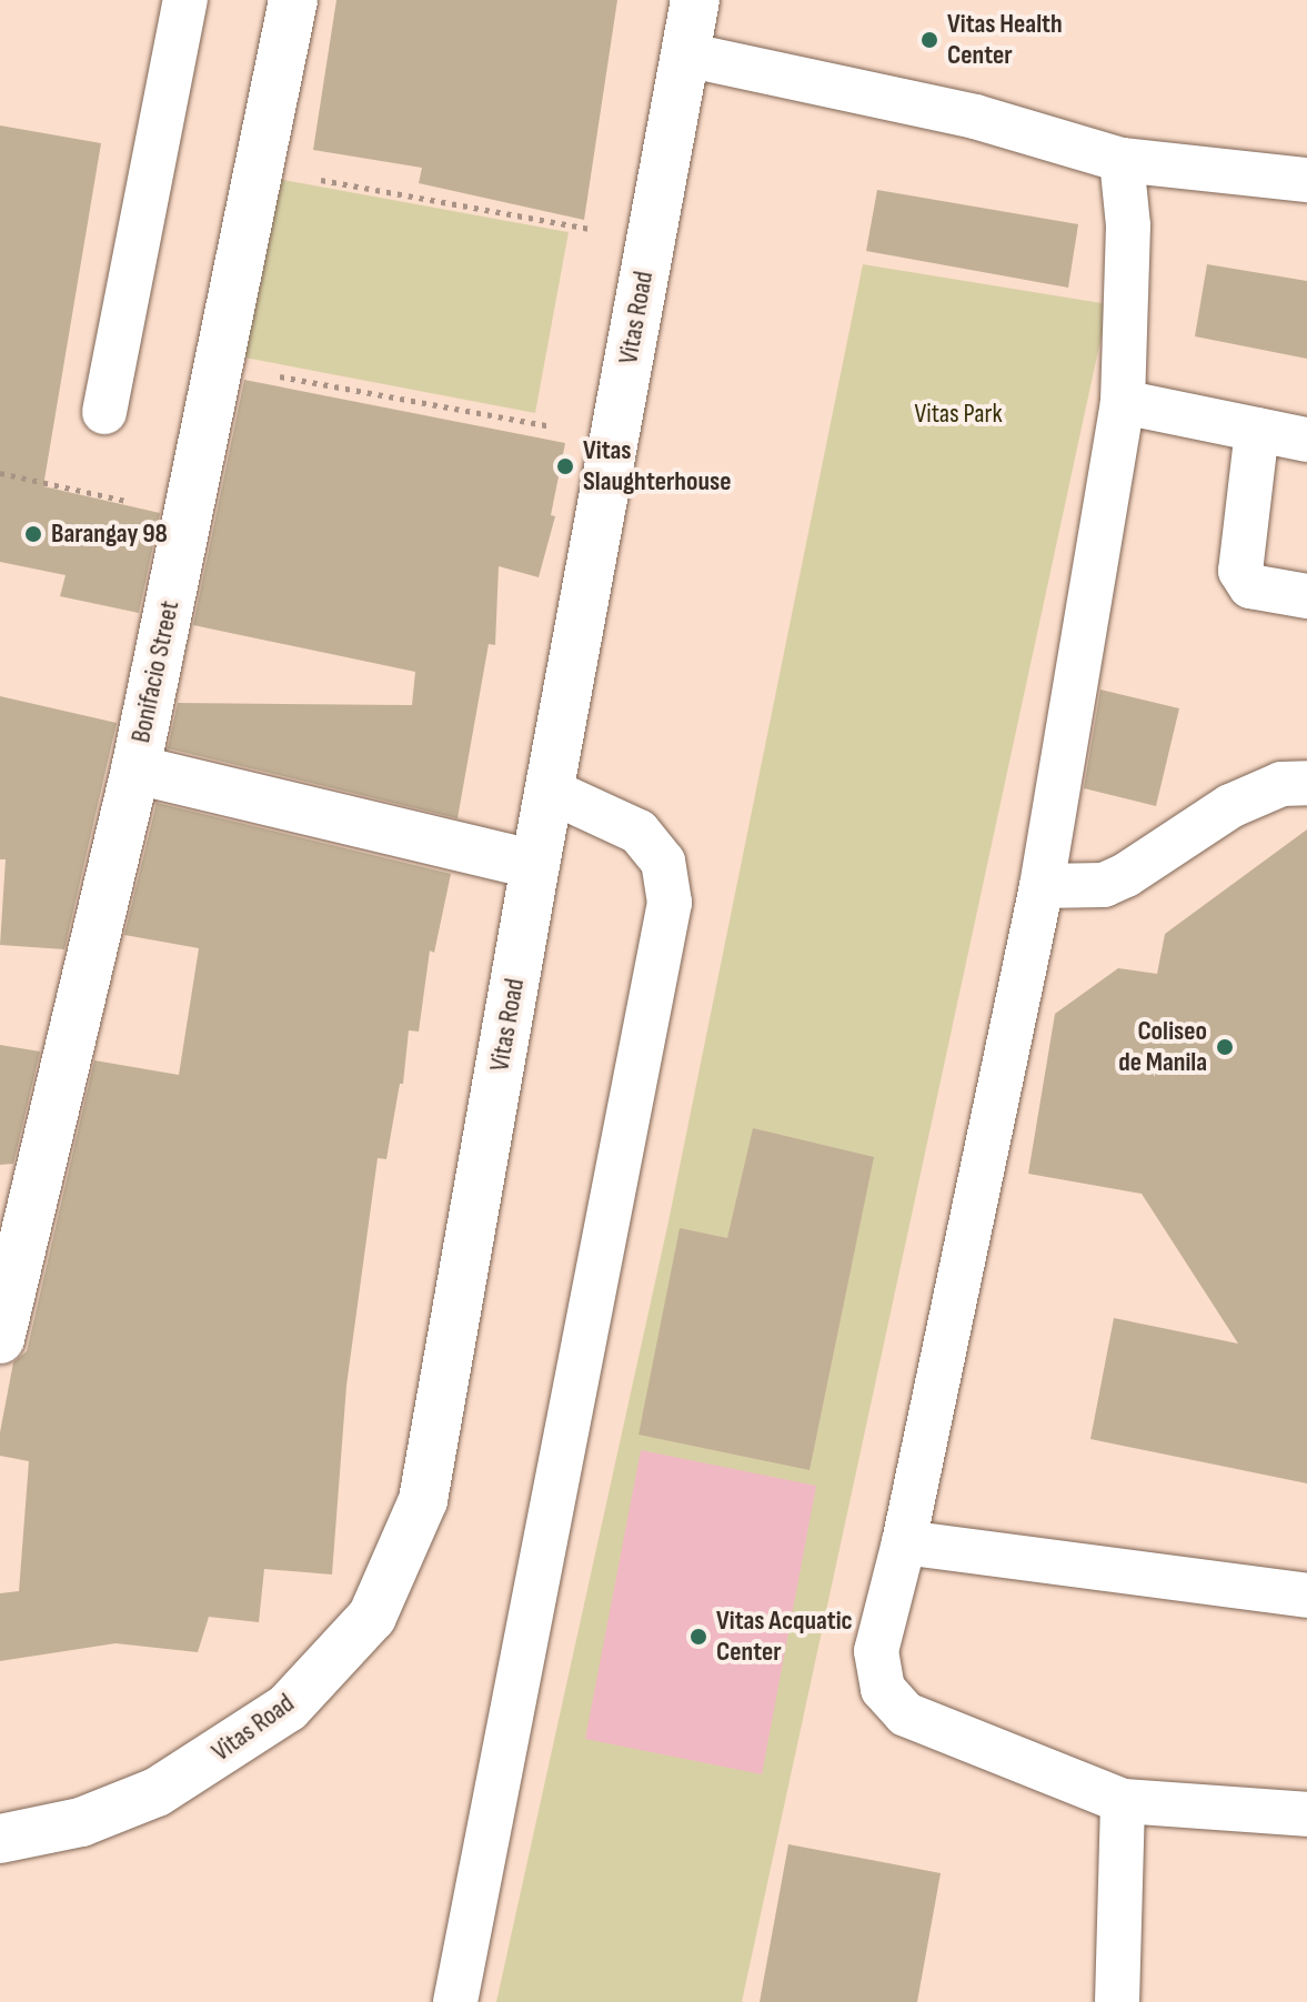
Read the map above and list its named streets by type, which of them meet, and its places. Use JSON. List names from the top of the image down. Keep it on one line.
{"streets":{"street":["Vitas Road","Bonifacio Street"]},"parks":["Vitas Park"],"places":["Vitas Health Center","Vitas Slaughterhouse","Barangay 98","Coliseo de Manila","Vitas Acquatic Center"]}
